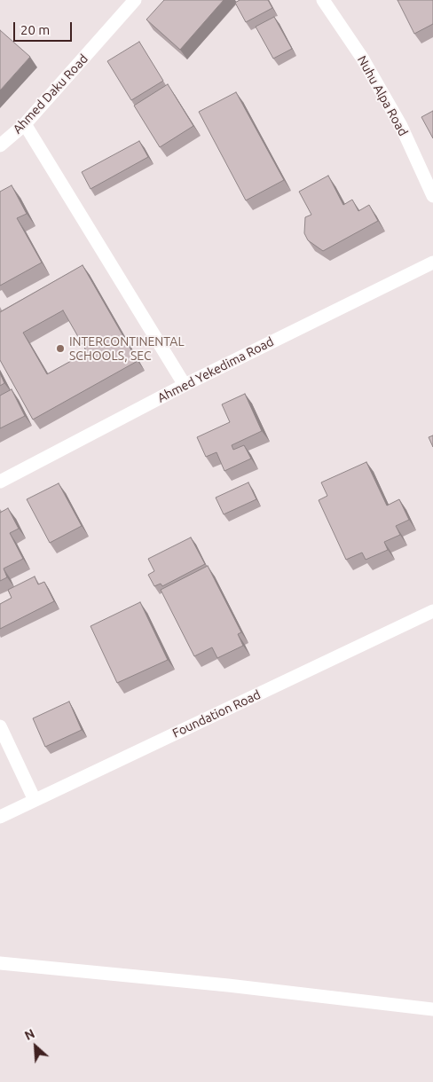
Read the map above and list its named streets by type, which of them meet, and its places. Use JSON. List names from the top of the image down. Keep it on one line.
{"streets":{"street":["Ahmed Daku Road","Nuhu Alpa Road","Ahmed Yekedima Road","Foundation Road"]},"places":["INTERCONTINENTAL SCHOOLS, SEC"],"scale_bar":"20 m","north":"top left"}
